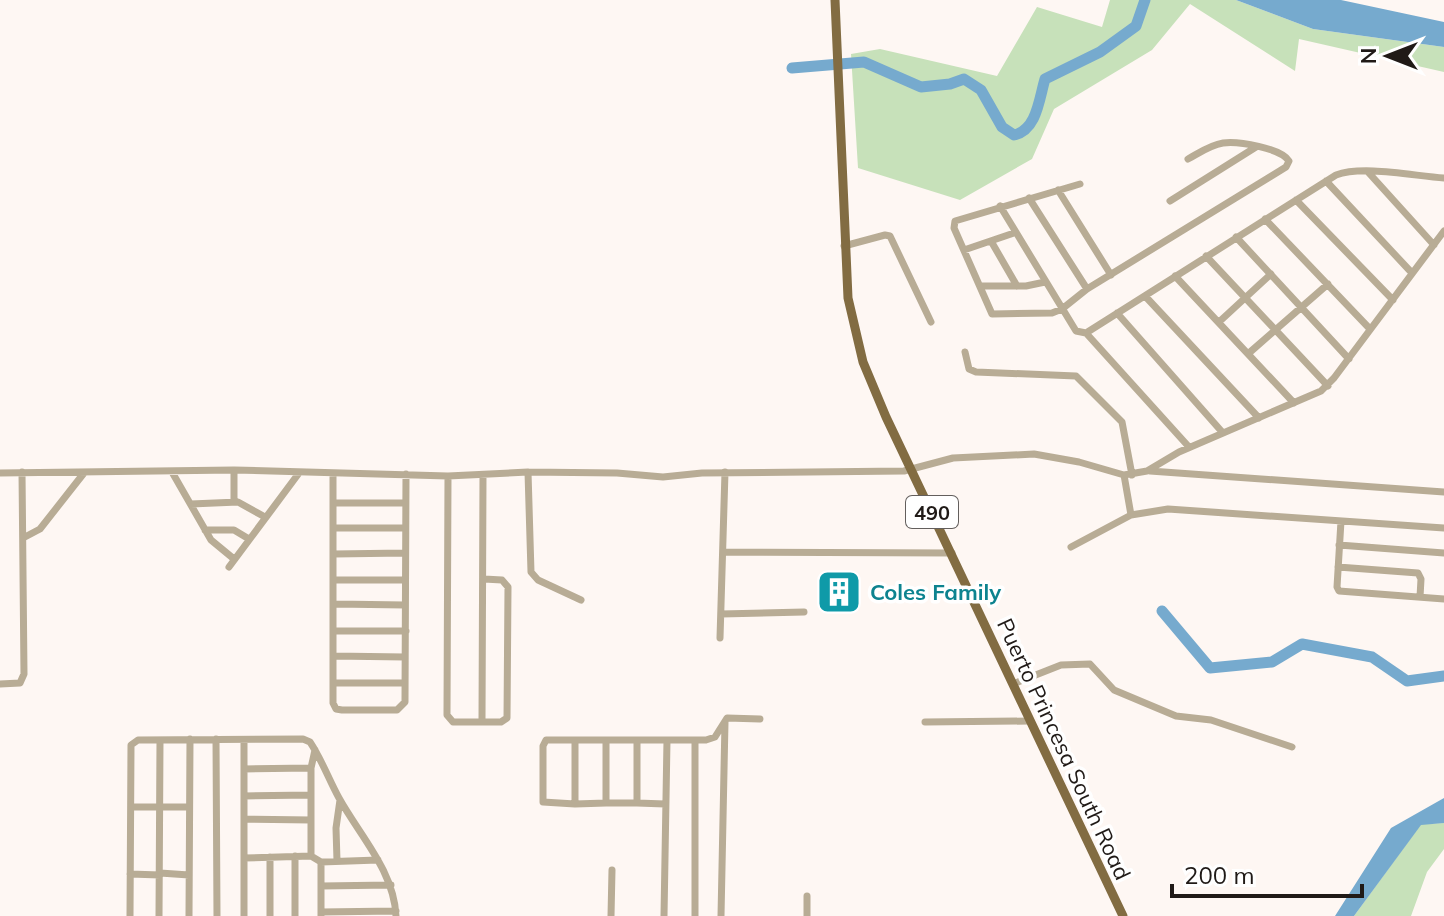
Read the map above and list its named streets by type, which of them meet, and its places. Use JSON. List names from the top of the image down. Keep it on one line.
{"streets":{"main road":["490","Puerto Princesa South Road"]},"places":{"building":["Coles Family"]},"scale_bar":"200 m","north":"left"}
